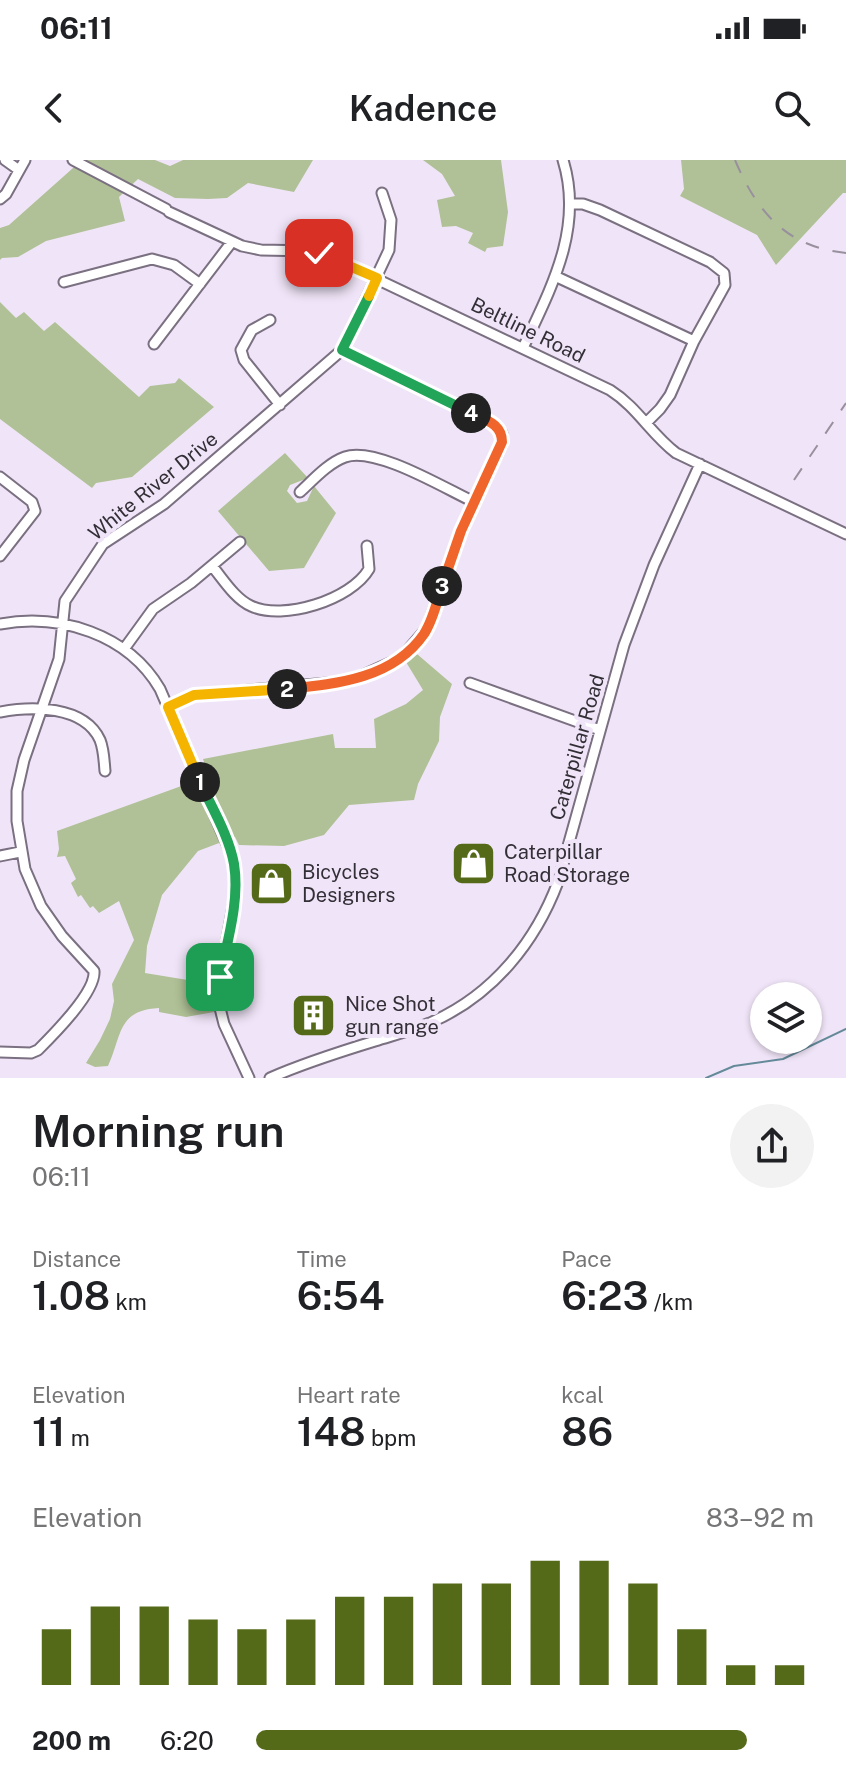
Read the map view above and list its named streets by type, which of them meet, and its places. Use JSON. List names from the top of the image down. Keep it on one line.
{"streets":{"street":["Beltline Road","White River Drive","Caterpillar Road"]},"crossings":[["Beltline Road","White River Drive"],["Beltline Road","Caterpillar Road"]],"places":{"shop":["Caterpillar Road Storage","Bicycles Designers"],"building":["Nice Shot gun range"]},"page":{"status":"06:11","header":"Kadence","pins":["4","3","2","1"],"heading":["Morning run","06:11"],"stats":[["Distance","1.08 km"],["Time","6:54"],["Pace","6:23 /km"],["Elevation","11 m"],["Heart rate","148 bpm"],["kcal","86"]],"chart":["Elevation","83–92 m"],"list":[{"name":"200 m","note":"6:20"}]}}
